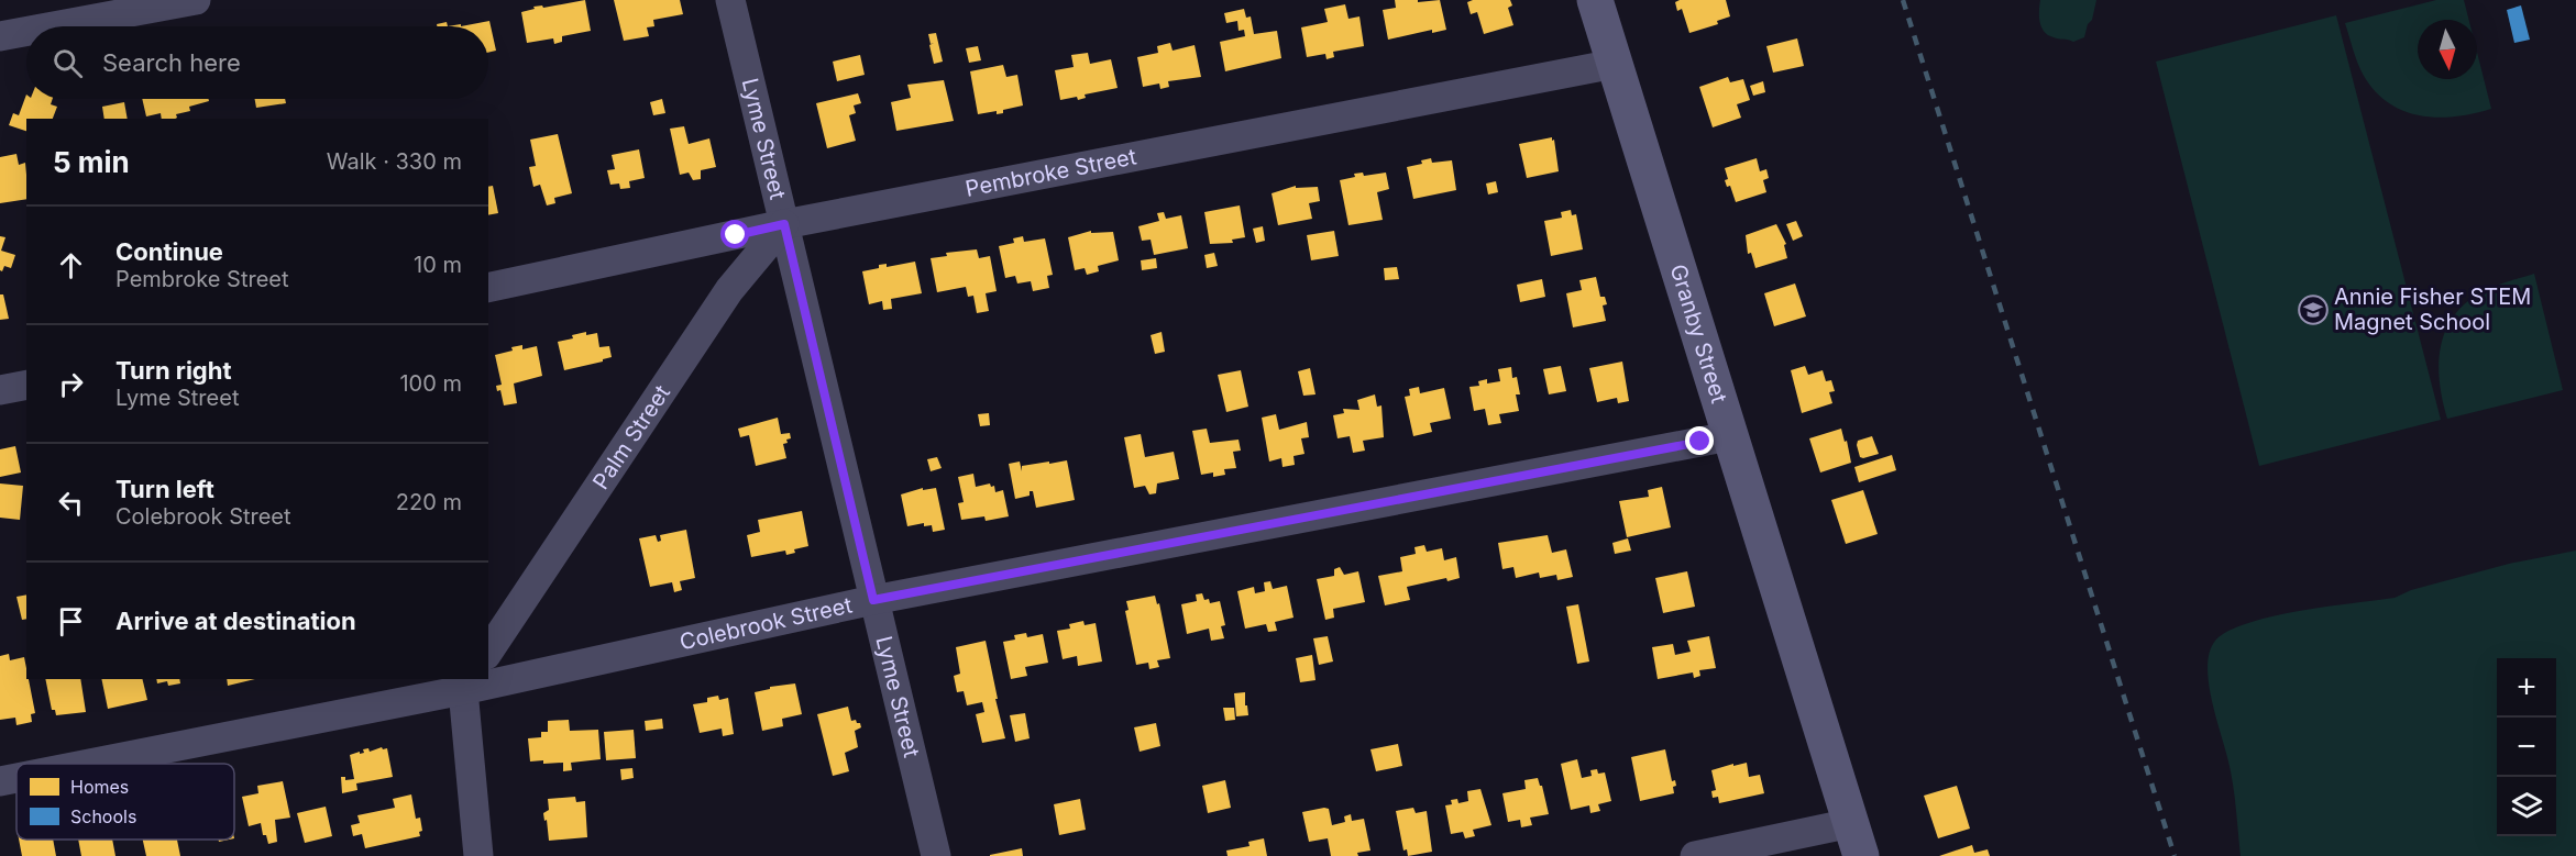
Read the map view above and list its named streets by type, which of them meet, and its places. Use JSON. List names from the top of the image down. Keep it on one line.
{"streets":{"main road":["Granby Street"],"street":["Lyme Street","Pembroke Street","Palm Street","Colebrook Street"]},"crossings":[["Lyme Street","Pembroke Street"],["Lyme Street","Palm Street"],["Lyme Street","Colebrook Street"],["Pembroke Street","Granby Street"],["Pembroke Street","Palm Street"],["Granby Street","Colebrook Street"]],"places":{"school or university":["Annie Fisher STEM Magnet School"]},"legend":["Homes","Schools"],"north":"bottom","page":{"search":"Search here","heading":["5 min","Walk · 330 m"],"list":[["Continue","Pembroke Street","10 m"],["Turn right","Lyme Street","100 m"],["Turn left","Colebrook Street","220 m"],"Arrive at destination"],"map_buttons":["+","−"]}}
